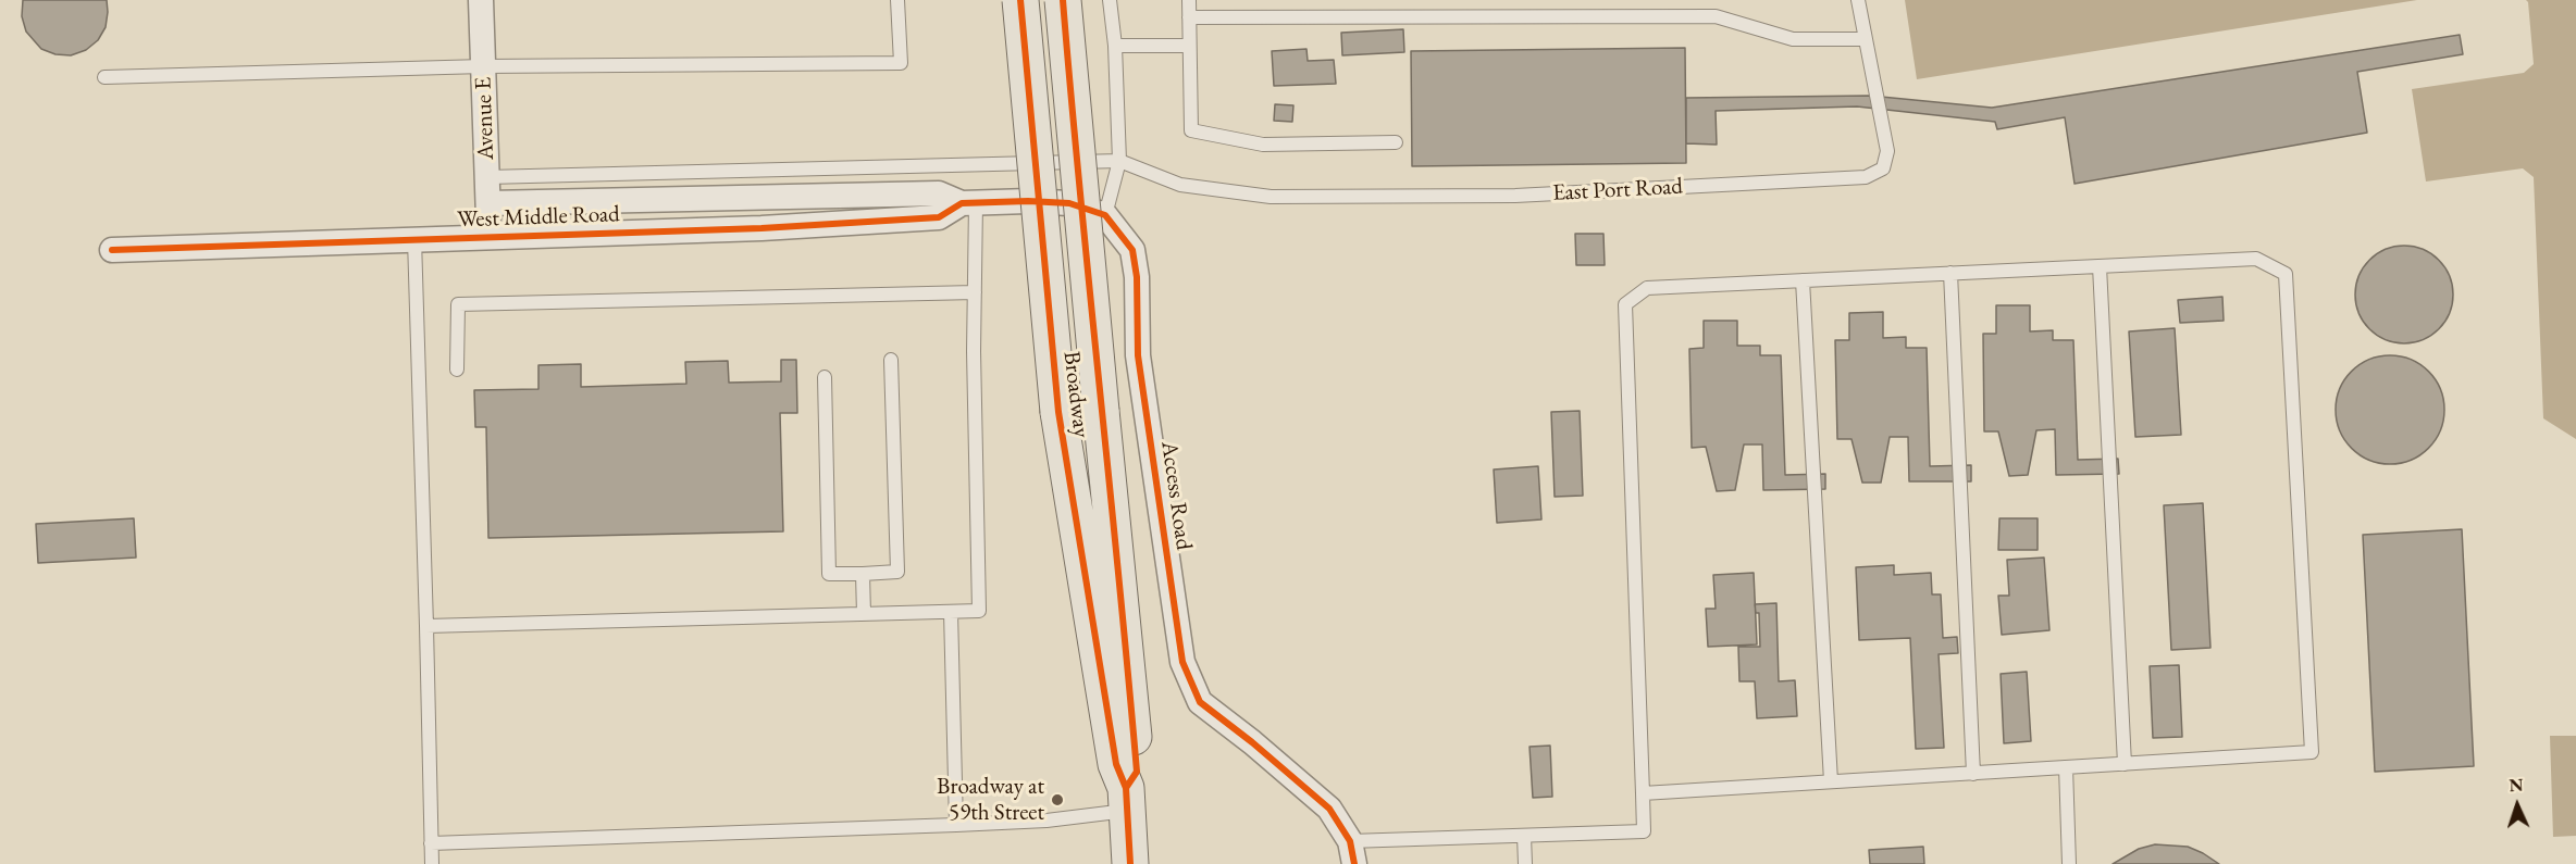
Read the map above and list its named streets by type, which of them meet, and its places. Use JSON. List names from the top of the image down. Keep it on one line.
{"streets":{"main road":["Broadway"],"street":["Avenue E","West Middle Road","Access Road"],"lane":["East Port Road"]},"crossings":[["Avenue E","West Middle Road"]],"places":["Broadway at 59th Street"],"north":"top"}
